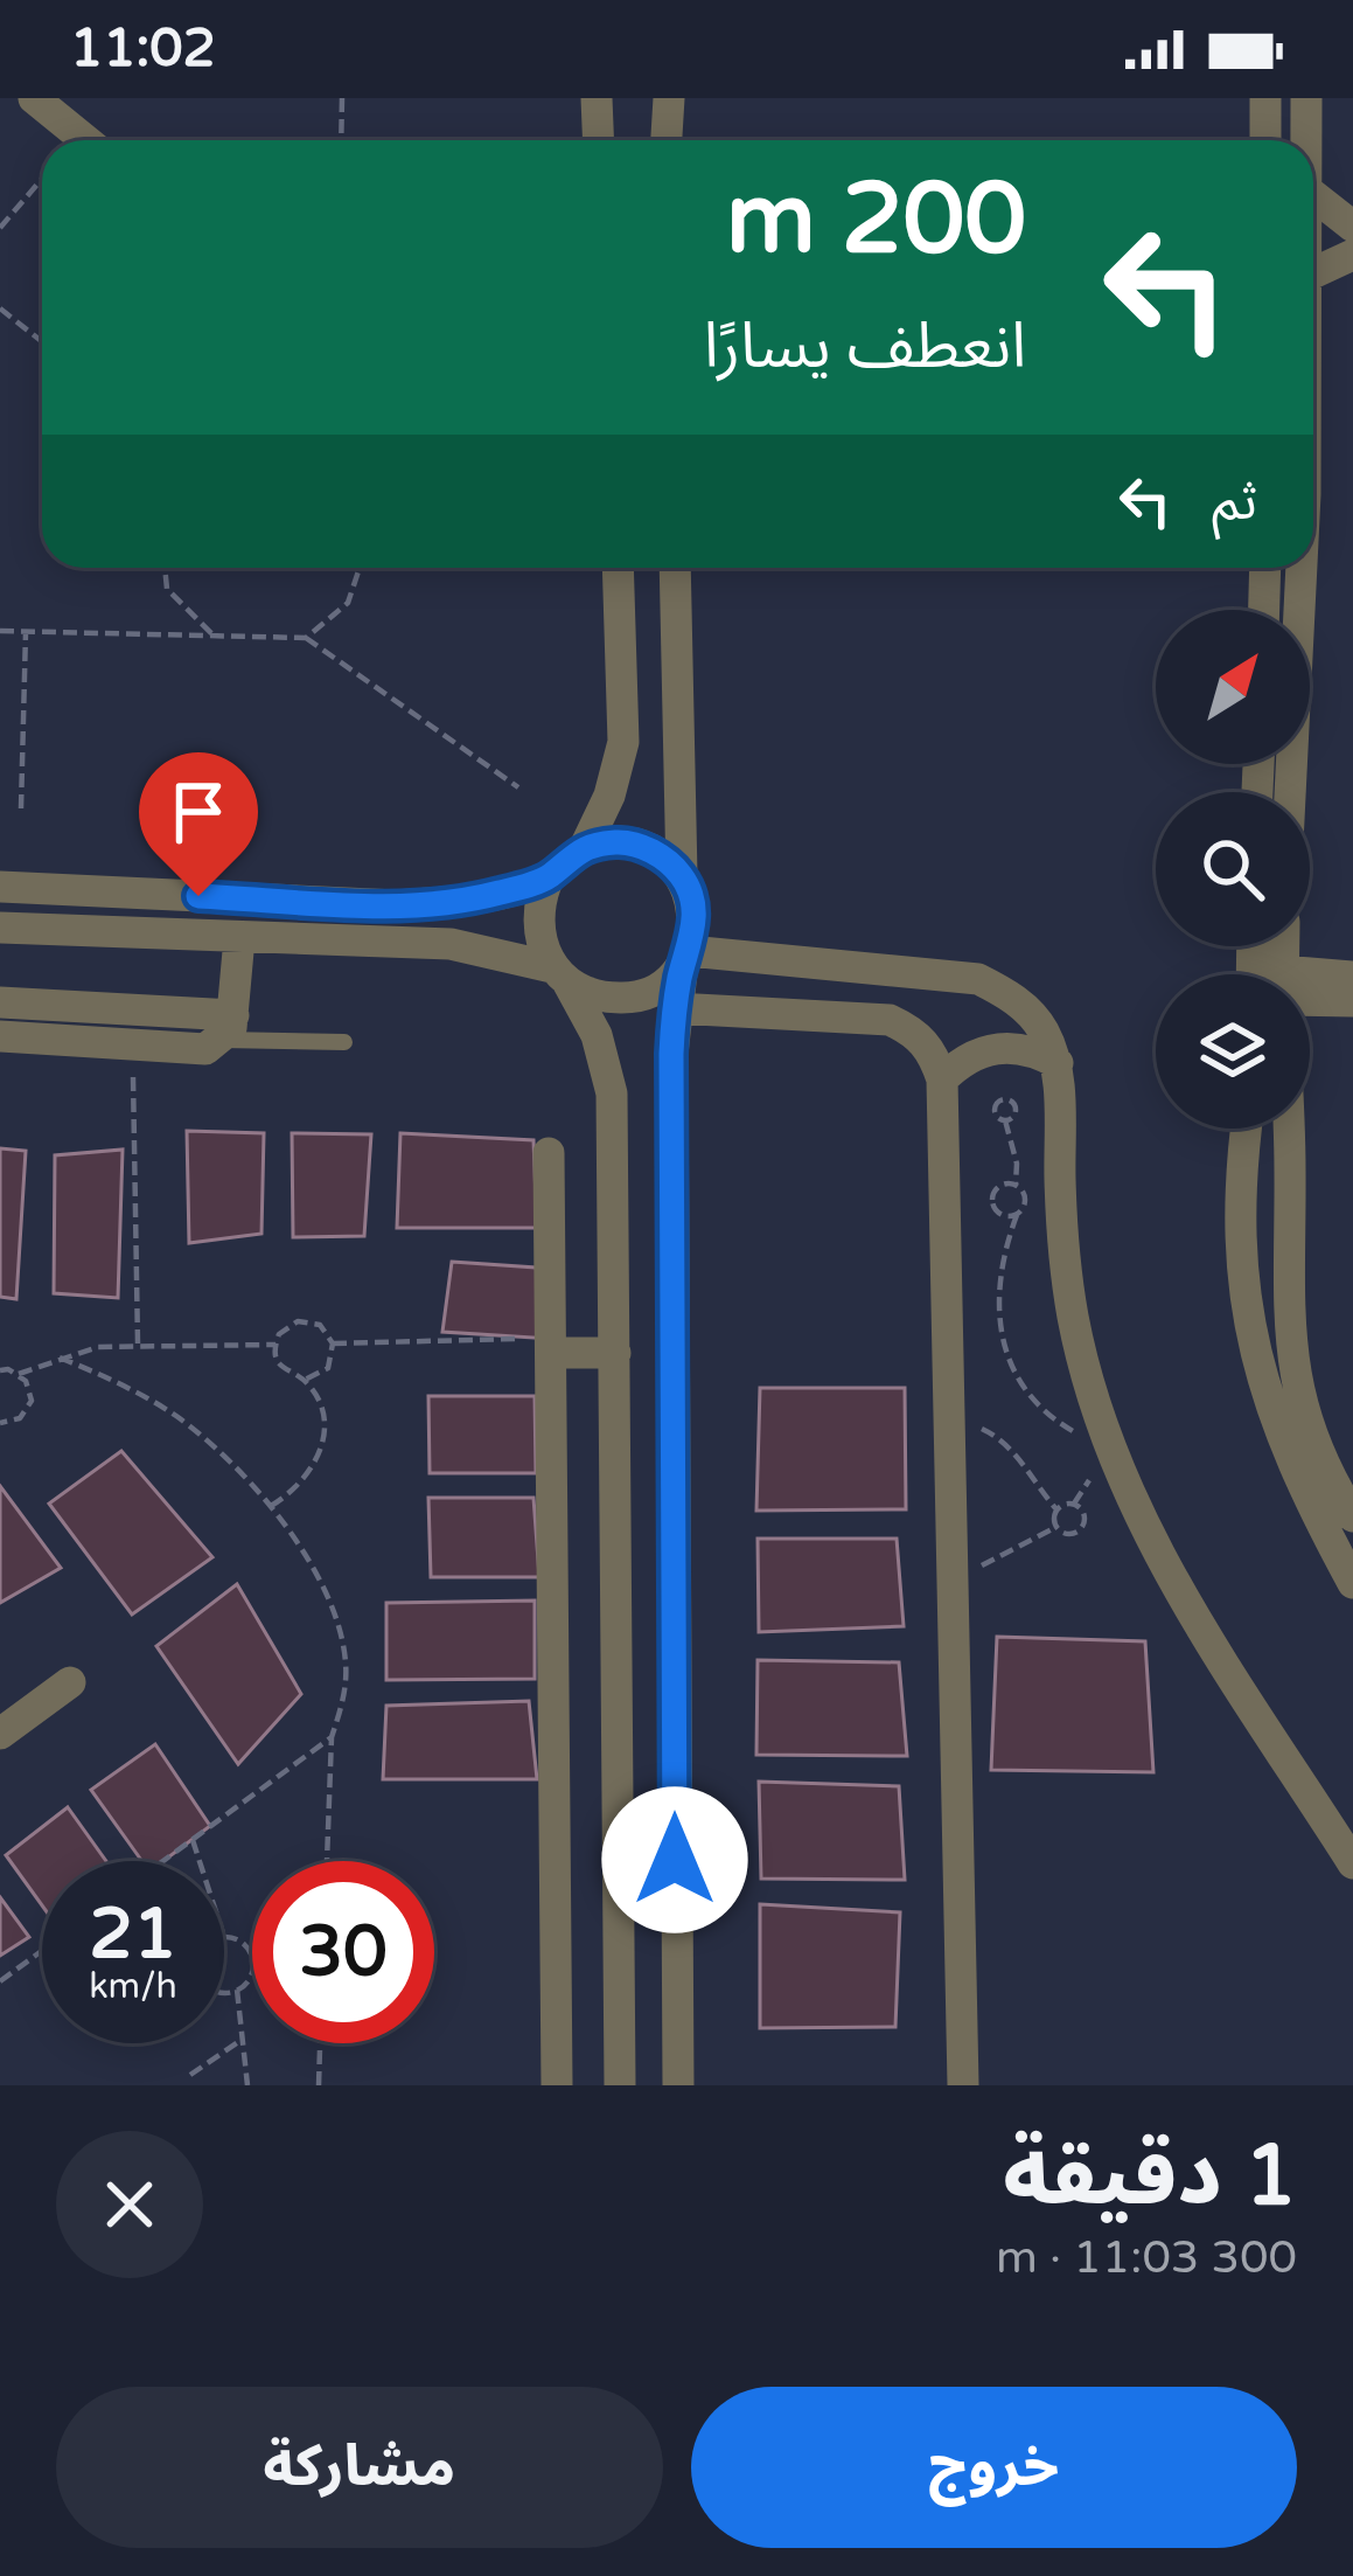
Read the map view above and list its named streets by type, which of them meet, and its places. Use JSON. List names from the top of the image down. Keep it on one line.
{"north":"top right","page":{"status":"11:02","turn":["200 m","انعطف يسارًا"],"then":"ثم","speed":"21 km/h","limit":"30","heading":["1 دقيقة","300 m · 11:03"],"buttons":["خروج","مشاركة"]}}
